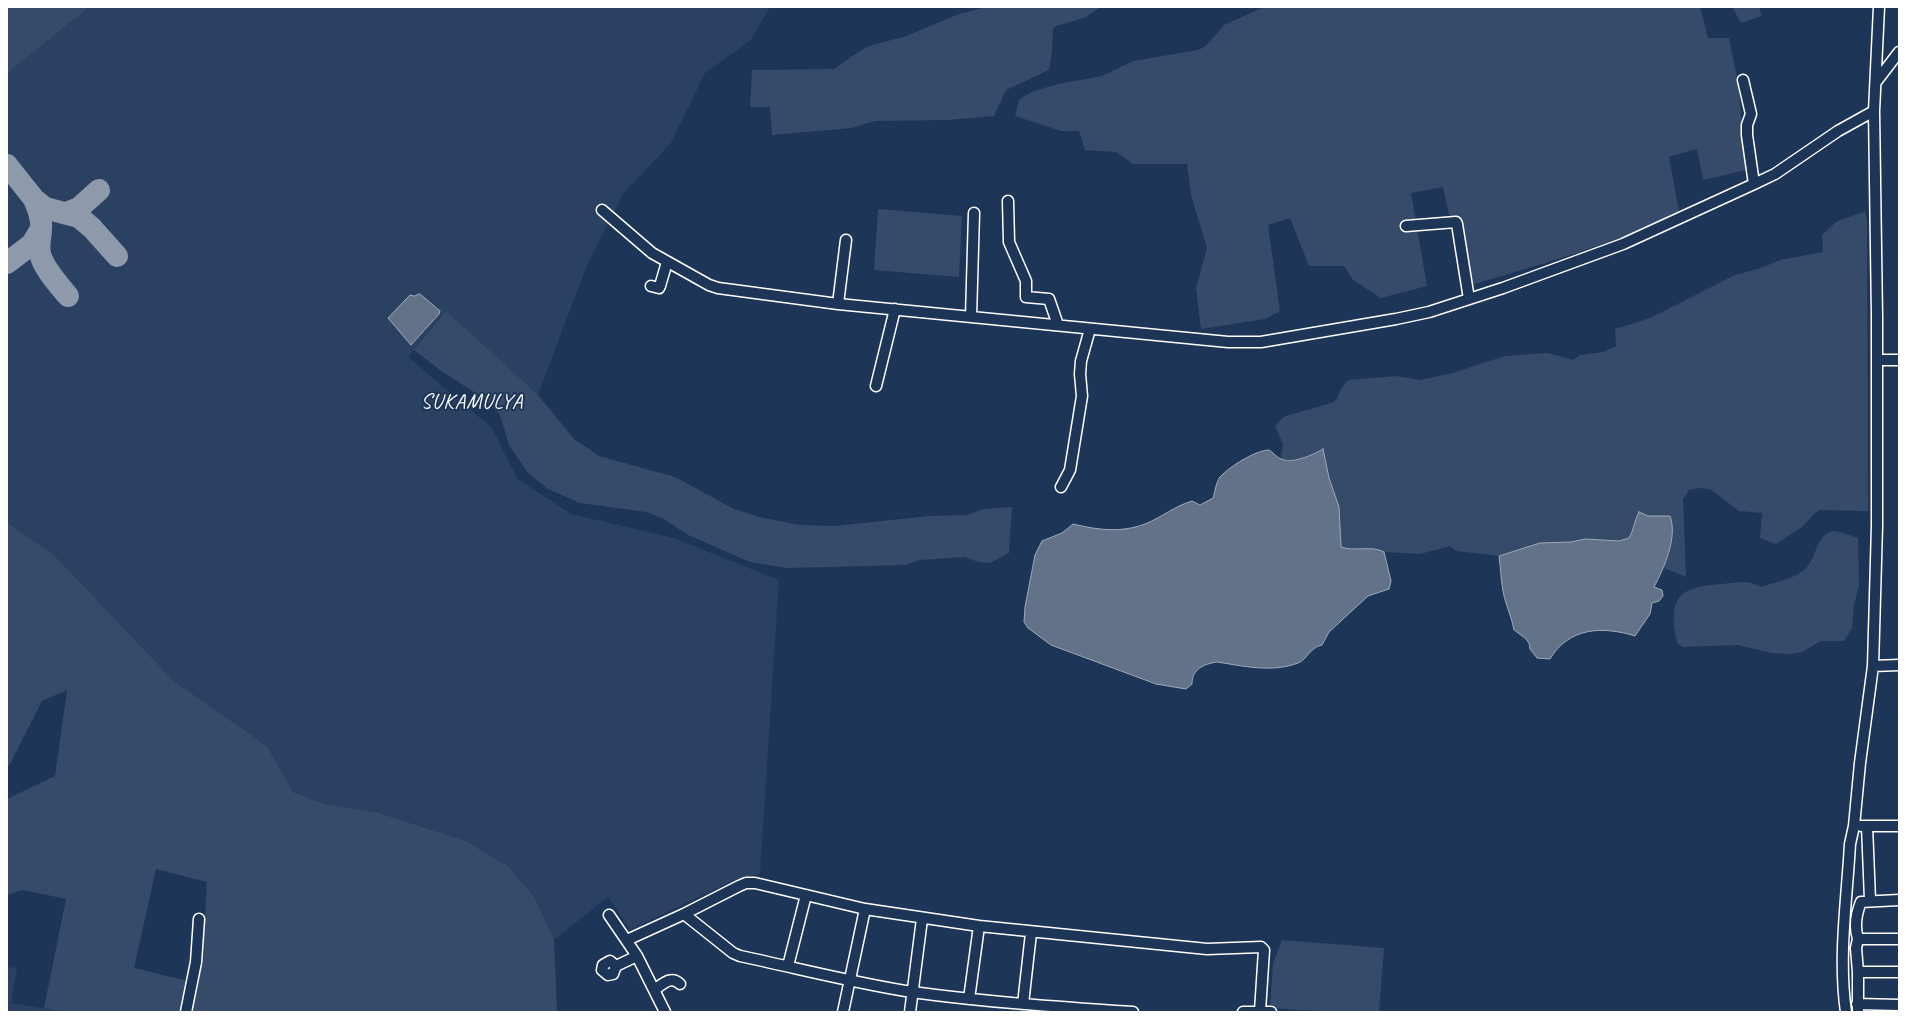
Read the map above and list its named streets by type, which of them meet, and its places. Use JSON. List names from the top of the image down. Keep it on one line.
{"districts":["SUKAMULYA"]}
